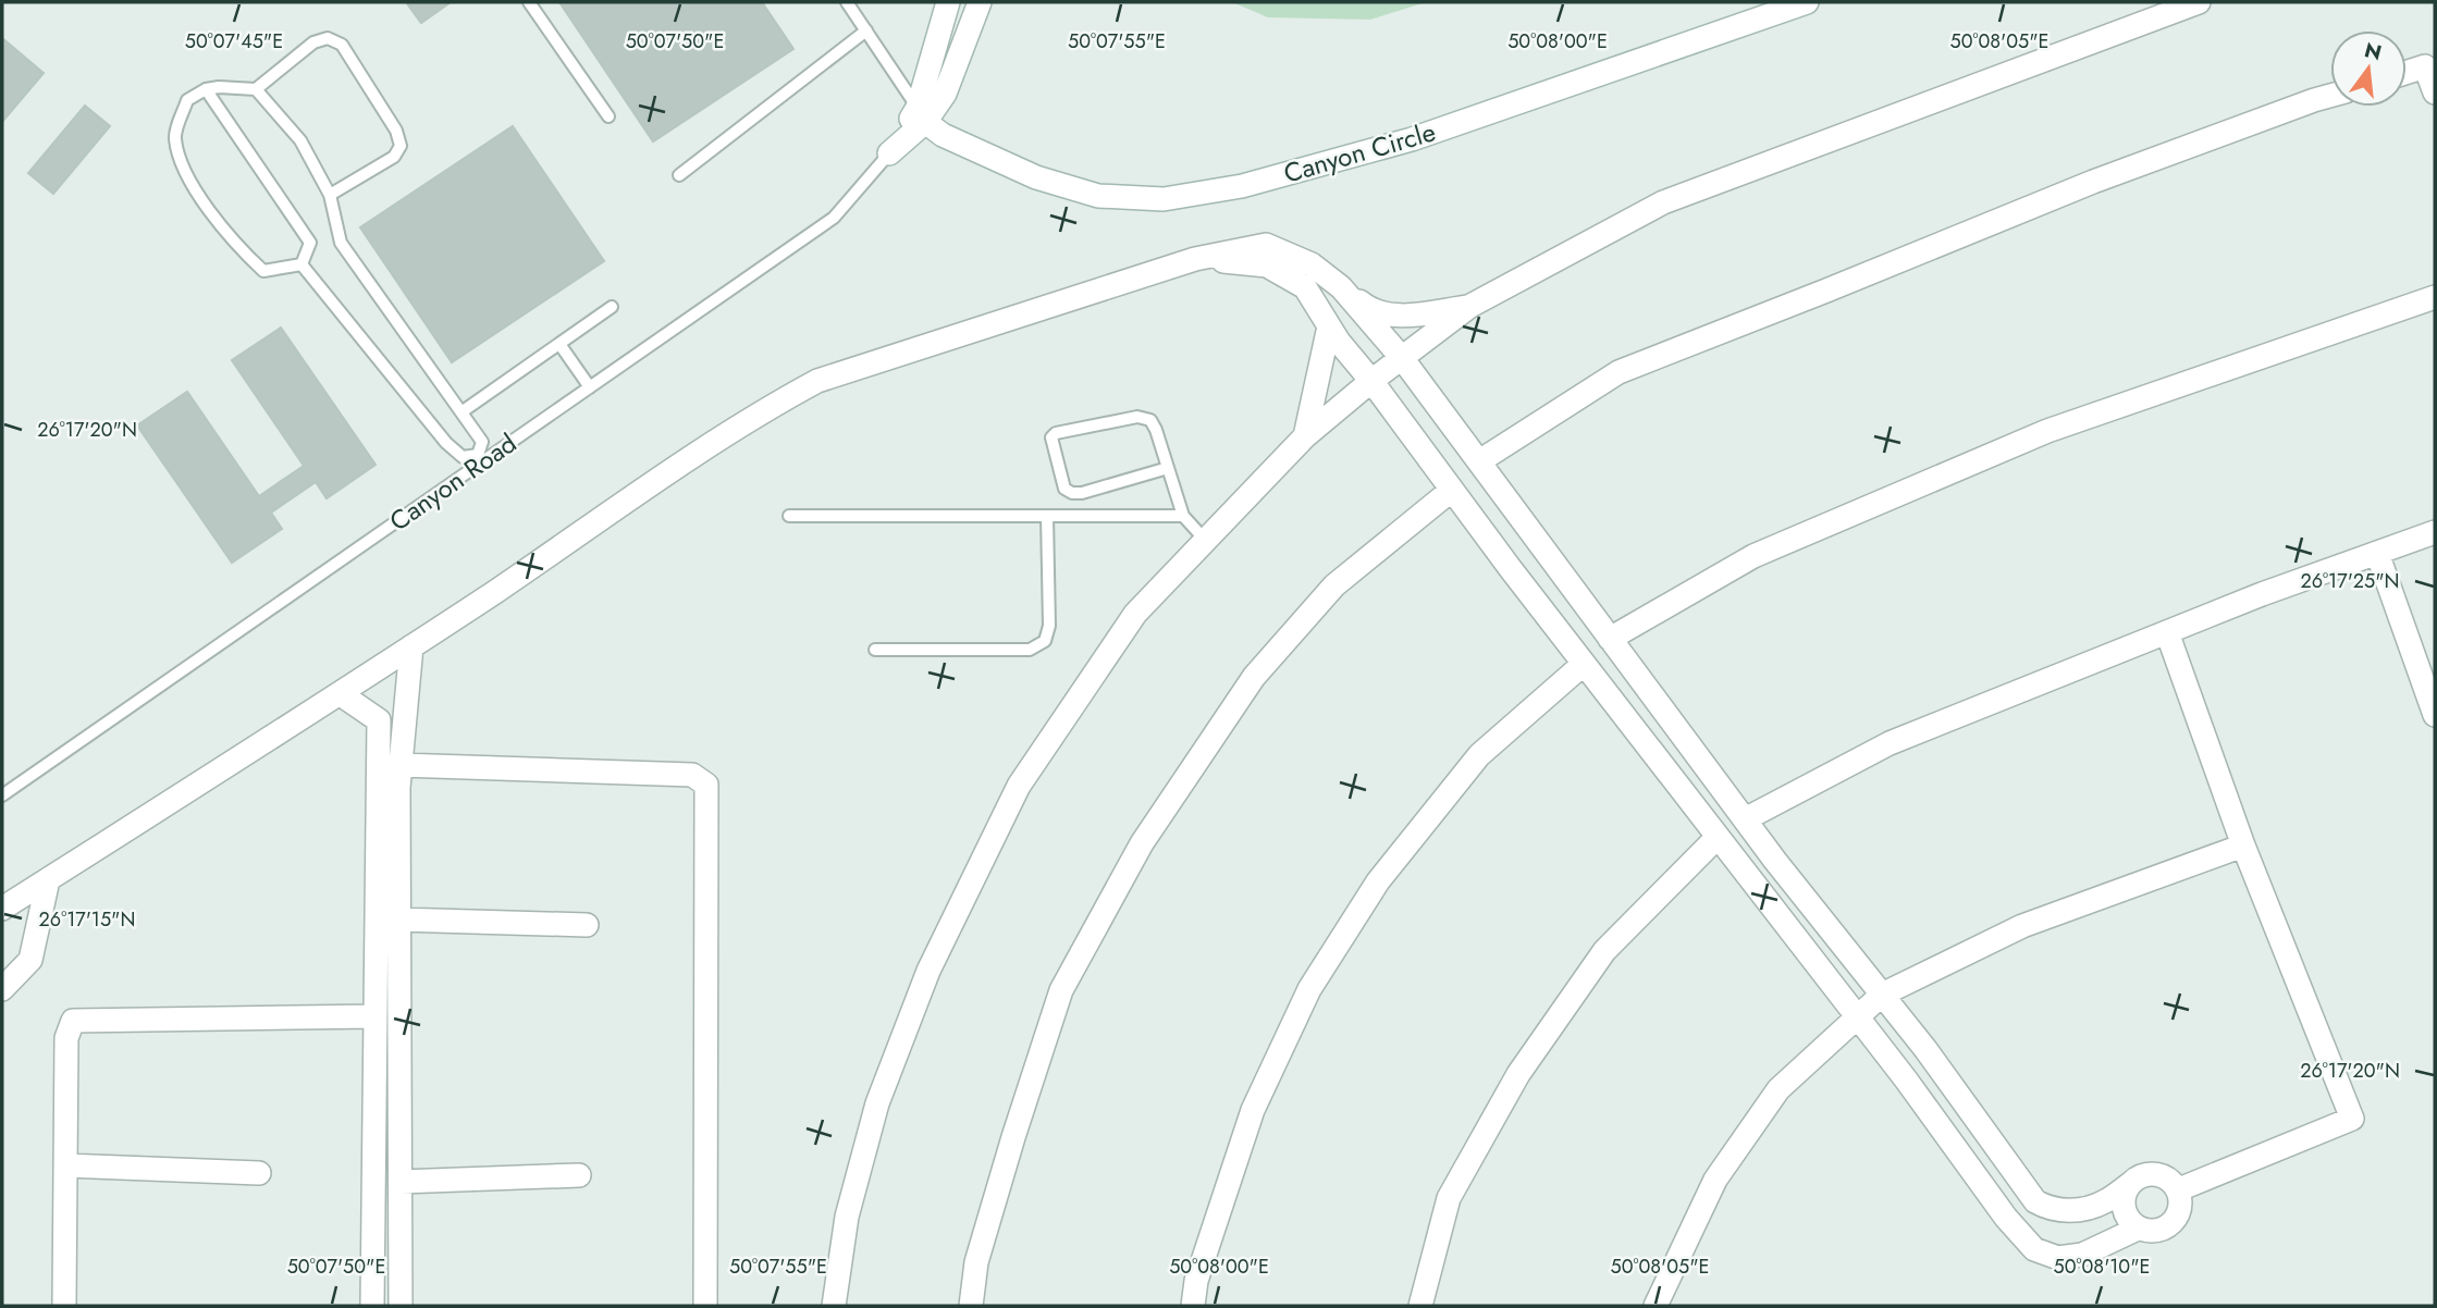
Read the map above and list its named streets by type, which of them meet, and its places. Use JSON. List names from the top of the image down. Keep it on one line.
{"streets":{"street":["Canyon Circle","Canyon Road"]},"crossings":[["Canyon Circle","Canyon Road"]],"north":"top","coordinates":["50°07'50\"E","50°07'55\"E","50°08'00\"E","50°08'05\"E","50°07'45\"E","26°17'20\"N","26°17'25\"N","26°17'15\"N","50°08'10\"E"]}
